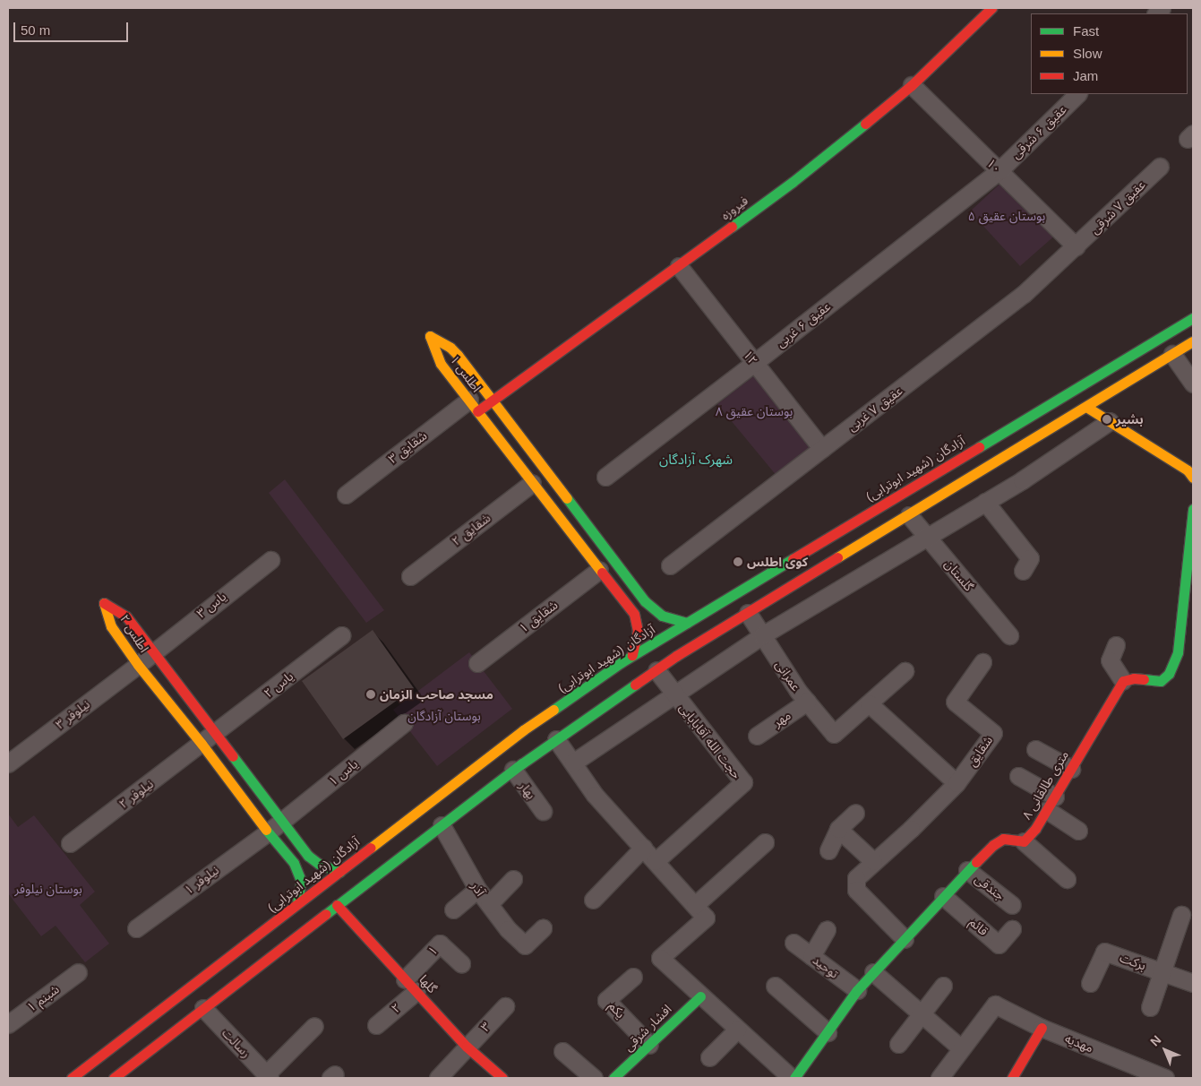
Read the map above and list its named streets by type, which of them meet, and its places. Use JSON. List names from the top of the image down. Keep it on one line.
{"streets":{"street":["عقیق ۶ شرقی","۱۰","عقیق ۷ شرقی","فیروزه","عقیق ۶ غربی","۱۲","اطلس ۱","عقیق ۷ غربی","شقایق ۳","آزادگان (شهید ابوترابی)","شقایق ۲","گلستان","یاس ۳","شقایق ۱","اطلس ۲","عمرانی","یاس ۲","نیلوفر ۳","مهر","حجت الله آقابابایی","شقایق","یاس ۱","۸ متری طالقانی","بهار","نیلوفر ۲","نیلوفر ۱","جندقی","آذر","قائم","۱","برکت","توحید","گلها","شبنم ۱","۲","یکم","۳","افشار شرقی","رسالت","مهدیه"]},"crossings":[["عقیق ۶ شرقی","۱۰"],["عقیق ۶ شرقی","عقیق ۶ غربی"],["۱۰","عقیق ۷ شرقی"],["۱۰","فیروزه"],["۱۰","عقیق ۶ غربی"],["۱۰","عقیق ۷ غربی"],["عقیق ۷ شرقی","عقیق ۷ غربی"],["فیروزه","۱۲"],["فیروزه","اطلس ۱"],["فیروزه","شقایق ۳"],["عقیق ۶ غربی","۱۲"],["۱۲","عقیق ۷ غربی"],["اطلس ۱","شقایق ۳"],["اطلس ۱","آزادگان (شهید ابوترابی)"],["اطلس ۱","شقایق ۲"],["اطلس ۱","شقایق ۱"],["آزادگان (شهید ابوترابی)","گلستان"],["آزادگان (شهید ابوترابی)","اطلس ۲"],["آزادگان (شهید ابوترابی)","عمرانی"],["آزادگان (شهید ابوترابی)","حجت الله آقابابایی"],["آزادگان (شهید ابوترابی)","بهار"],["آزادگان (شهید ابوترابی)","آذر"],["آزادگان (شهید ابوترابی)","گلها"],["آزادگان (شهید ابوترابی)","رسالت"],["یاس ۳","اطلس ۲"],["یاس ۳","نیلوفر ۳"],["اطلس ۲","یاس ۲"],["اطلس ۲","نیلوفر ۳"],["اطلس ۲","یاس ۱"],["اطلس ۲","نیلوفر ۲"],["اطلس ۲","نیلوفر ۱"],["عمرانی","مهر"],["یاس ۲","نیلوفر ۲"],["یاس ۱","نیلوفر ۱"],["۱","گلها"],["گلها","۲"],["گلها","۳"],["یکم","افشار شرقی"]],"districts":["شهرک آزادگان"],"parks":["بوستان عقیق ۵","بوستان عقیق ۸","بوستان آزادگان","بوستان نیلوفر"],"places":["بشیر","کوی اطلس","مسجد صاحب الزمان"],"legend":["Fast","Slow","Jam"],"scale_bar":"50 m","north":"top left"}
